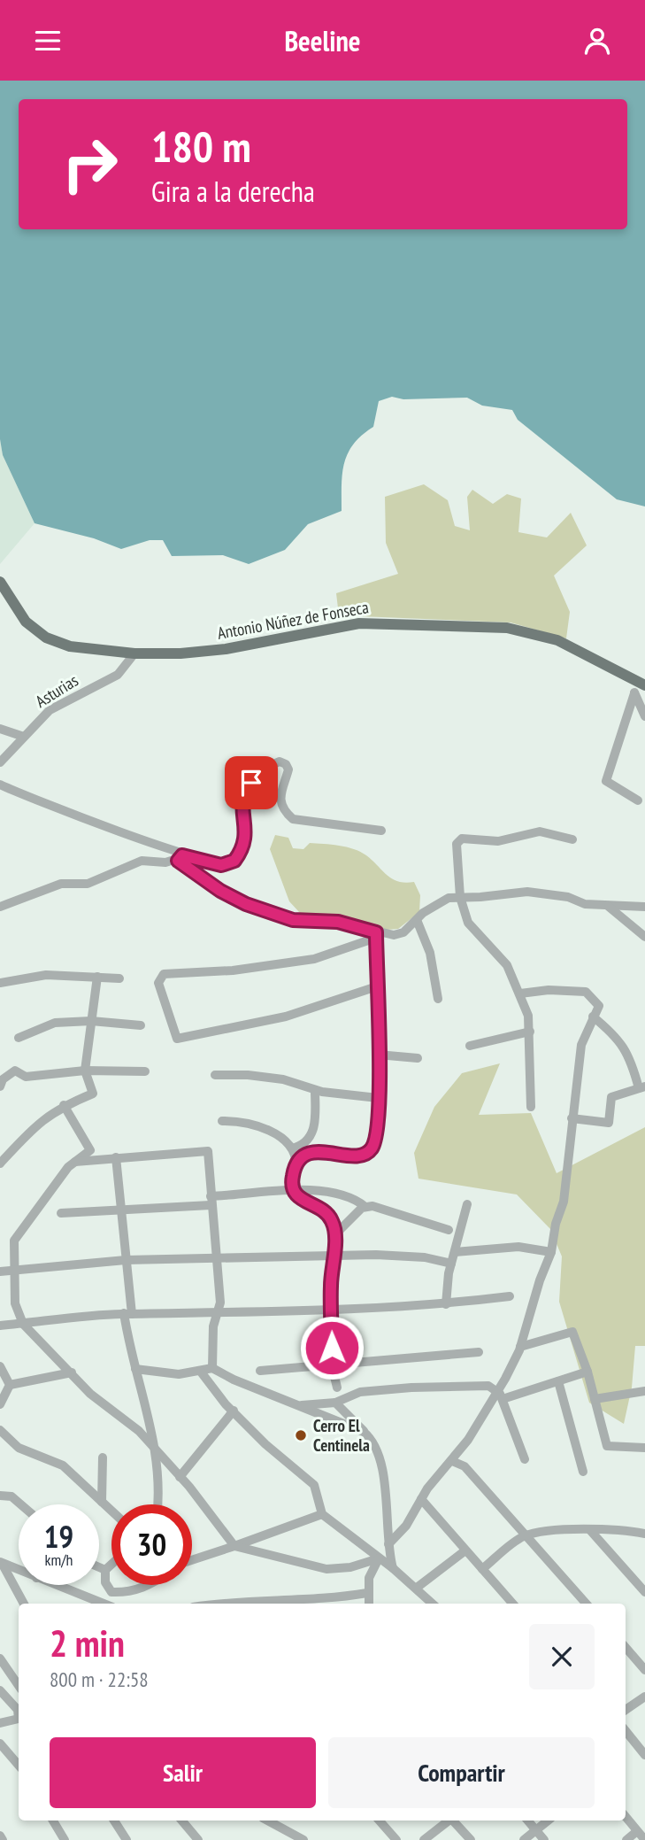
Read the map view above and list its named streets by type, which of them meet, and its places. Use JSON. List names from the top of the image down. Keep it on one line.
{"streets":{"main road":["Antonio Núñez de Fonseca"],"street":["Asturias"]},"crossings":[["Antonio Núñez de Fonseca","Asturias"]],"places":["Cerro El Centinela"],"page":{"header":"Beeline","turn":["180 m","Gira a la derecha"],"speed":"19 km/h","limit":"30","heading":["2 min","800 m · 22:58"],"buttons":["Salir","Compartir"]}}
